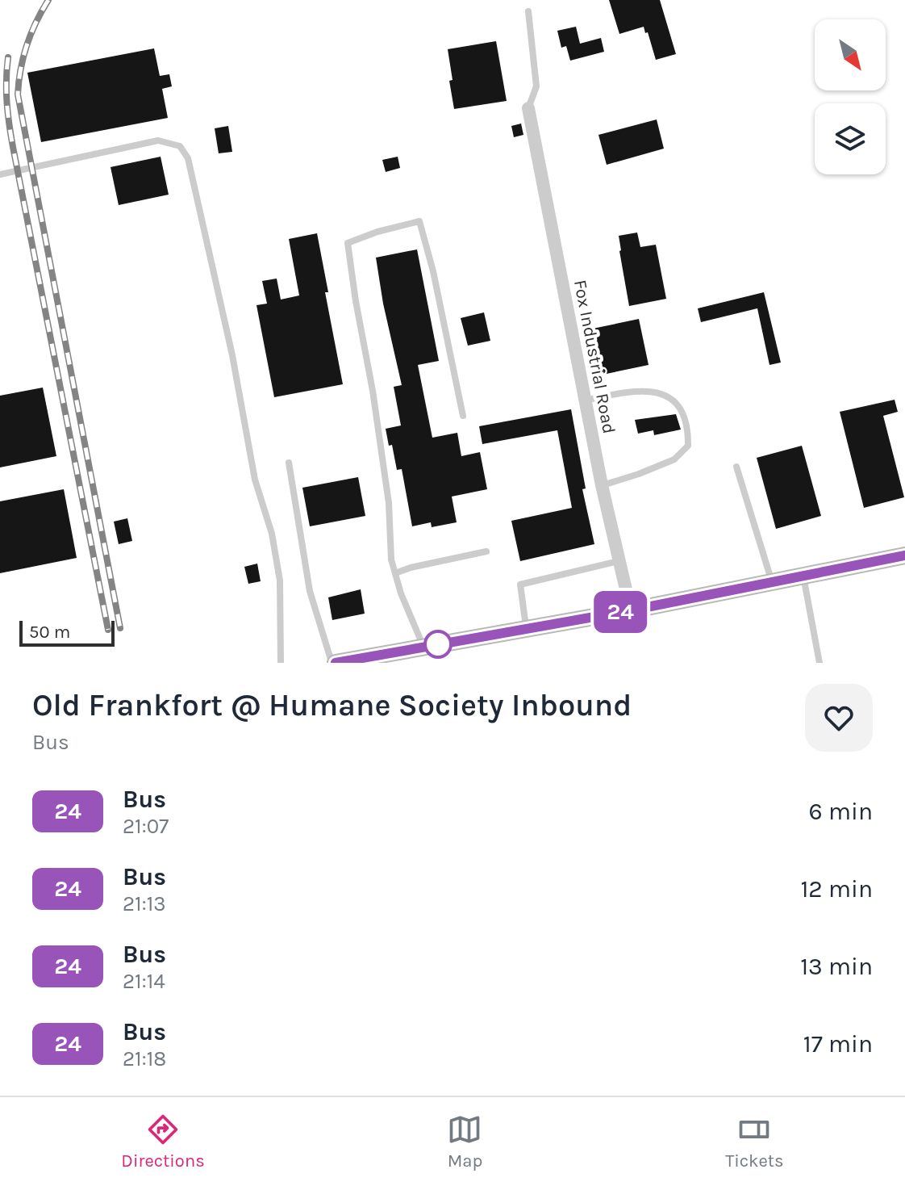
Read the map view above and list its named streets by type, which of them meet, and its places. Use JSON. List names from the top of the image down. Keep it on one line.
{"streets":{"street":["Fox Industrial Road"]},"lines":["bus line 24"],"scale_bar":"50 m","north":"bottom right","page":{"on_map":"24","scale":"50 m","heading":["Old Frankfort @ Humane Society Inbound","Bus"],"list":[{"mark":"24","name":"Bus","note":"21:07","value":"6 min"},{"mark":"24","name":"Bus","note":"21:13","value":"12 min"},{"mark":"24","name":"Bus","note":"21:14","value":"13 min"},{"mark":"24","name":"Bus","note":"21:18","value":"17 min"}],"tabs":["Directions","Map","Tickets"]}}
